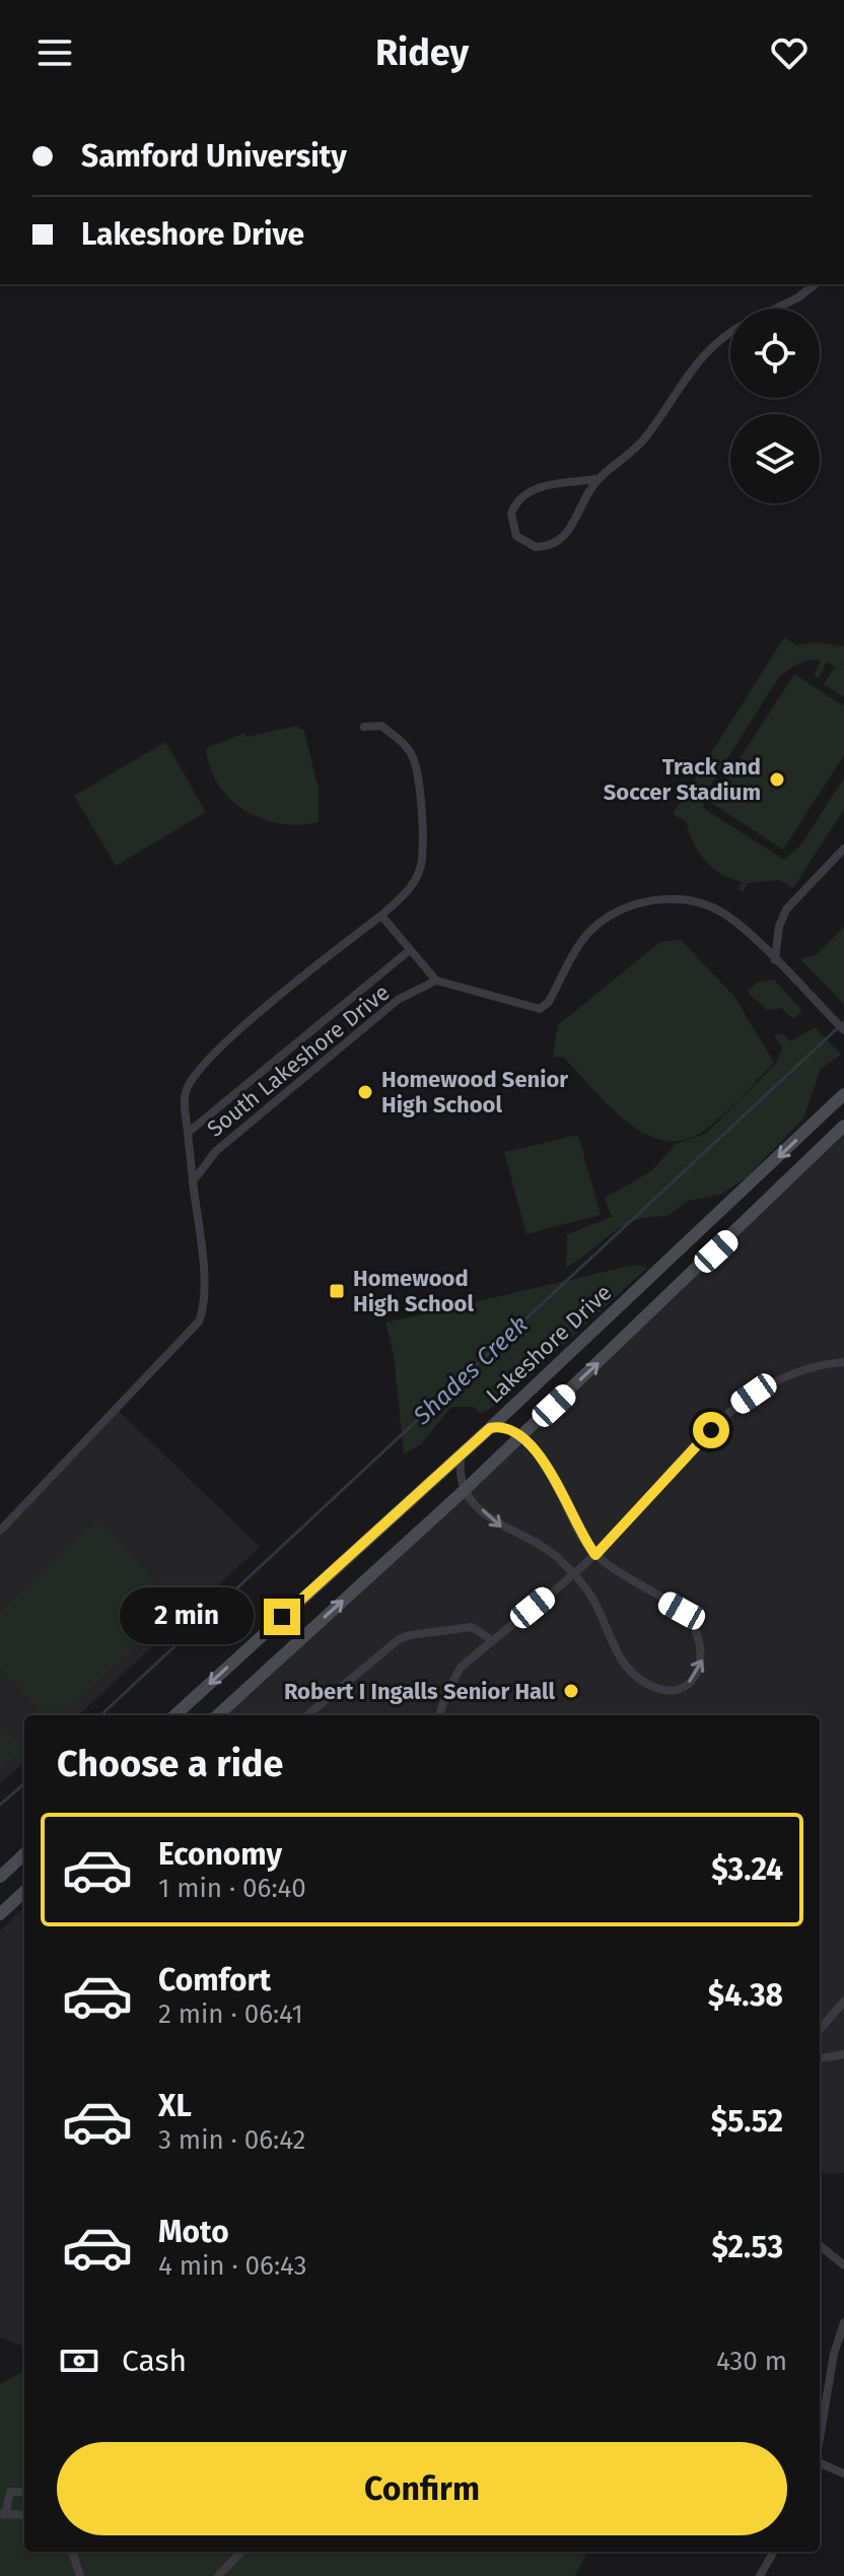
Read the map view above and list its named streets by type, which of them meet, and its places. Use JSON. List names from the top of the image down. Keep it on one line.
{"streets":{"main road":["Lakeshore Drive"],"street":["South Lakeshore Drive"]},"water":["Shades Creek"],"places":{"other":["Track and Soccer Stadium","Homewood Senior High School","Robert I Ingalls Senior Hall"],"transit":["Homewood High School"]},"page":{"header":"Ridey","banner":["Samford University","Lakeshore Drive"],"bubble":"2 min","heading":"Choose a ride","list":[{"name":"Economy","note":"1 min · 06:40","value":"$3.24"},{"name":"Comfort","note":"2 min · 06:41","value":"$4.38"},{"name":"XL","note":"3 min · 06:42","value":"$5.52"},{"name":"Moto","note":"4 min · 06:43","value":"$2.53"}],"pay":["Cash","430 m"],"buttons":"Confirm"}}
